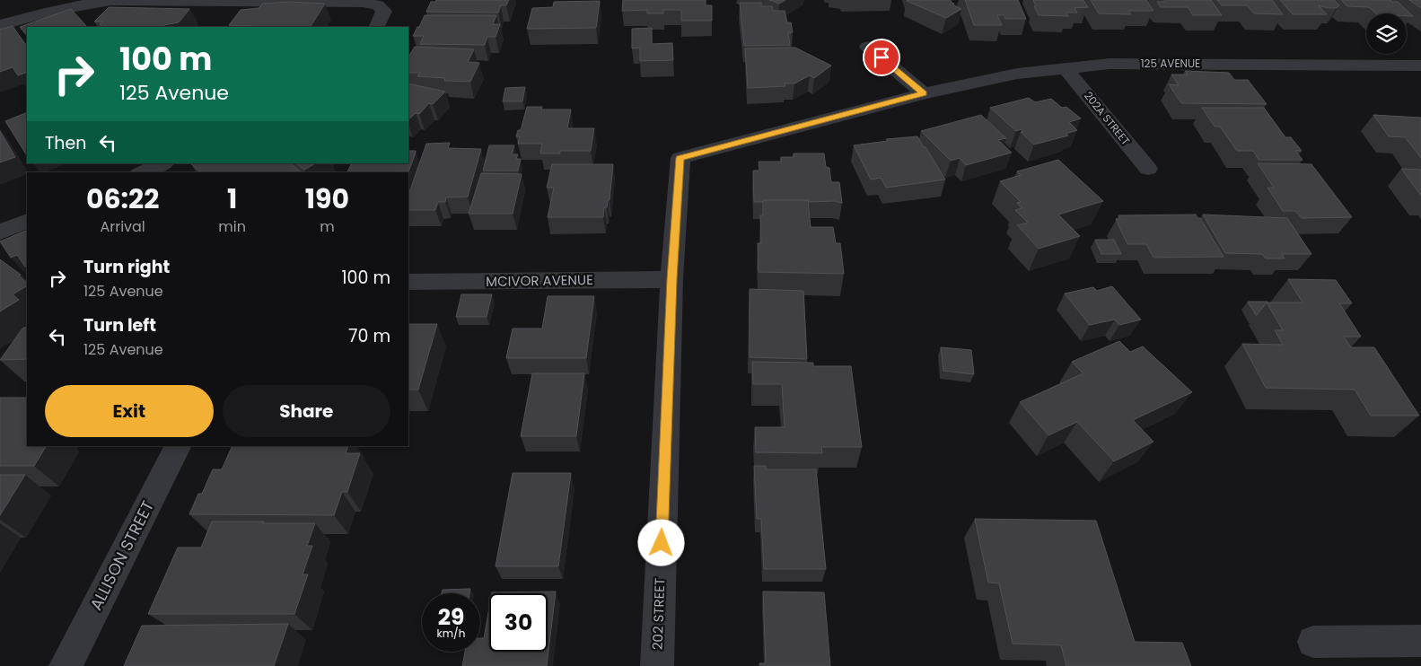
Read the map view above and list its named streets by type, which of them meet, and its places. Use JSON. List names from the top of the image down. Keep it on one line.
{"streets":{"street":["125 AVENUE","202A STREET","MCIVOR AVENUE","ALLISON STREET","202 STREET"]},"crossings":[["125 AVENUE","202A STREET"],["125 AVENUE","202 STREET"],["MCIVOR AVENUE","202 STREET"]],"page":{"turn":["100 m","125 Avenue"],"then":"Then","eta":["06:22","Arrival","1","min","190","m"],"list":[{"name":"Turn right","note":"125 Avenue","value":"100 m"},{"name":"Turn left","note":"125 Avenue","value":"70 m"}],"buttons":["Exit","Share"],"speed":"29 km/h","limit":"30"}}
